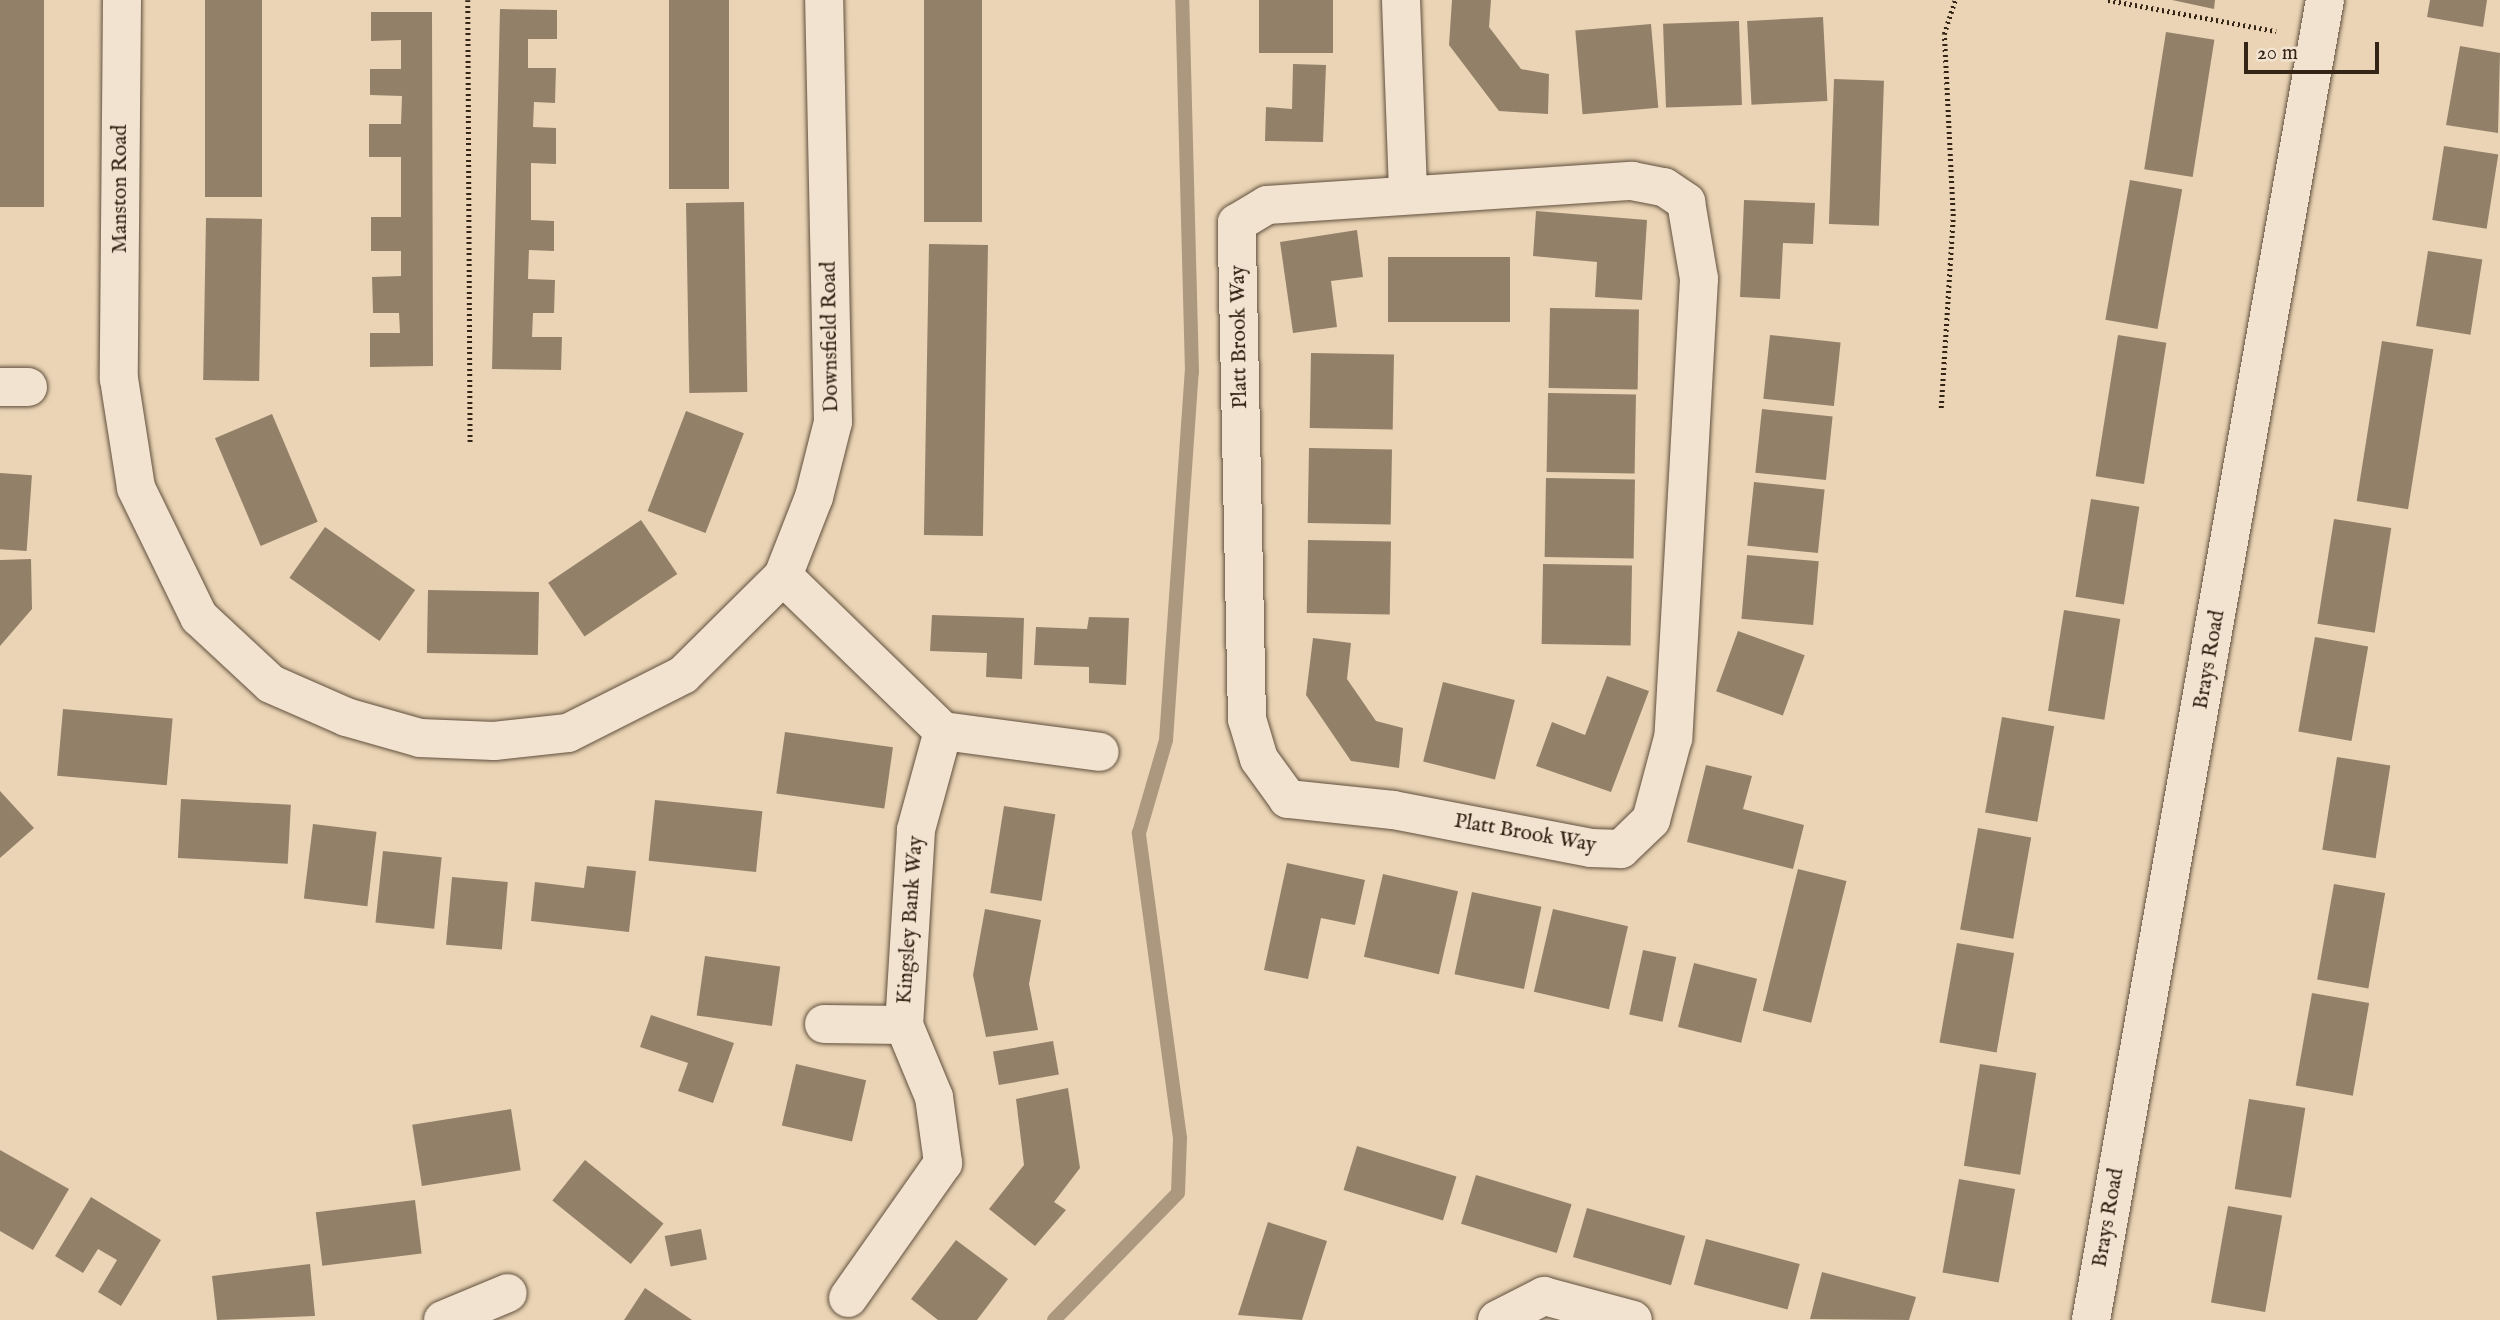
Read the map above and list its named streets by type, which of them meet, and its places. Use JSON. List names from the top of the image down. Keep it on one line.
{"streets":{"street":["Manston Road","Downsfield Road","Platt Brook Way","Brays Road","Kingsley Bank Way"]},"crossings":[["Manston Road","Downsfield Road"]],"scale_bar":"20 m"}
